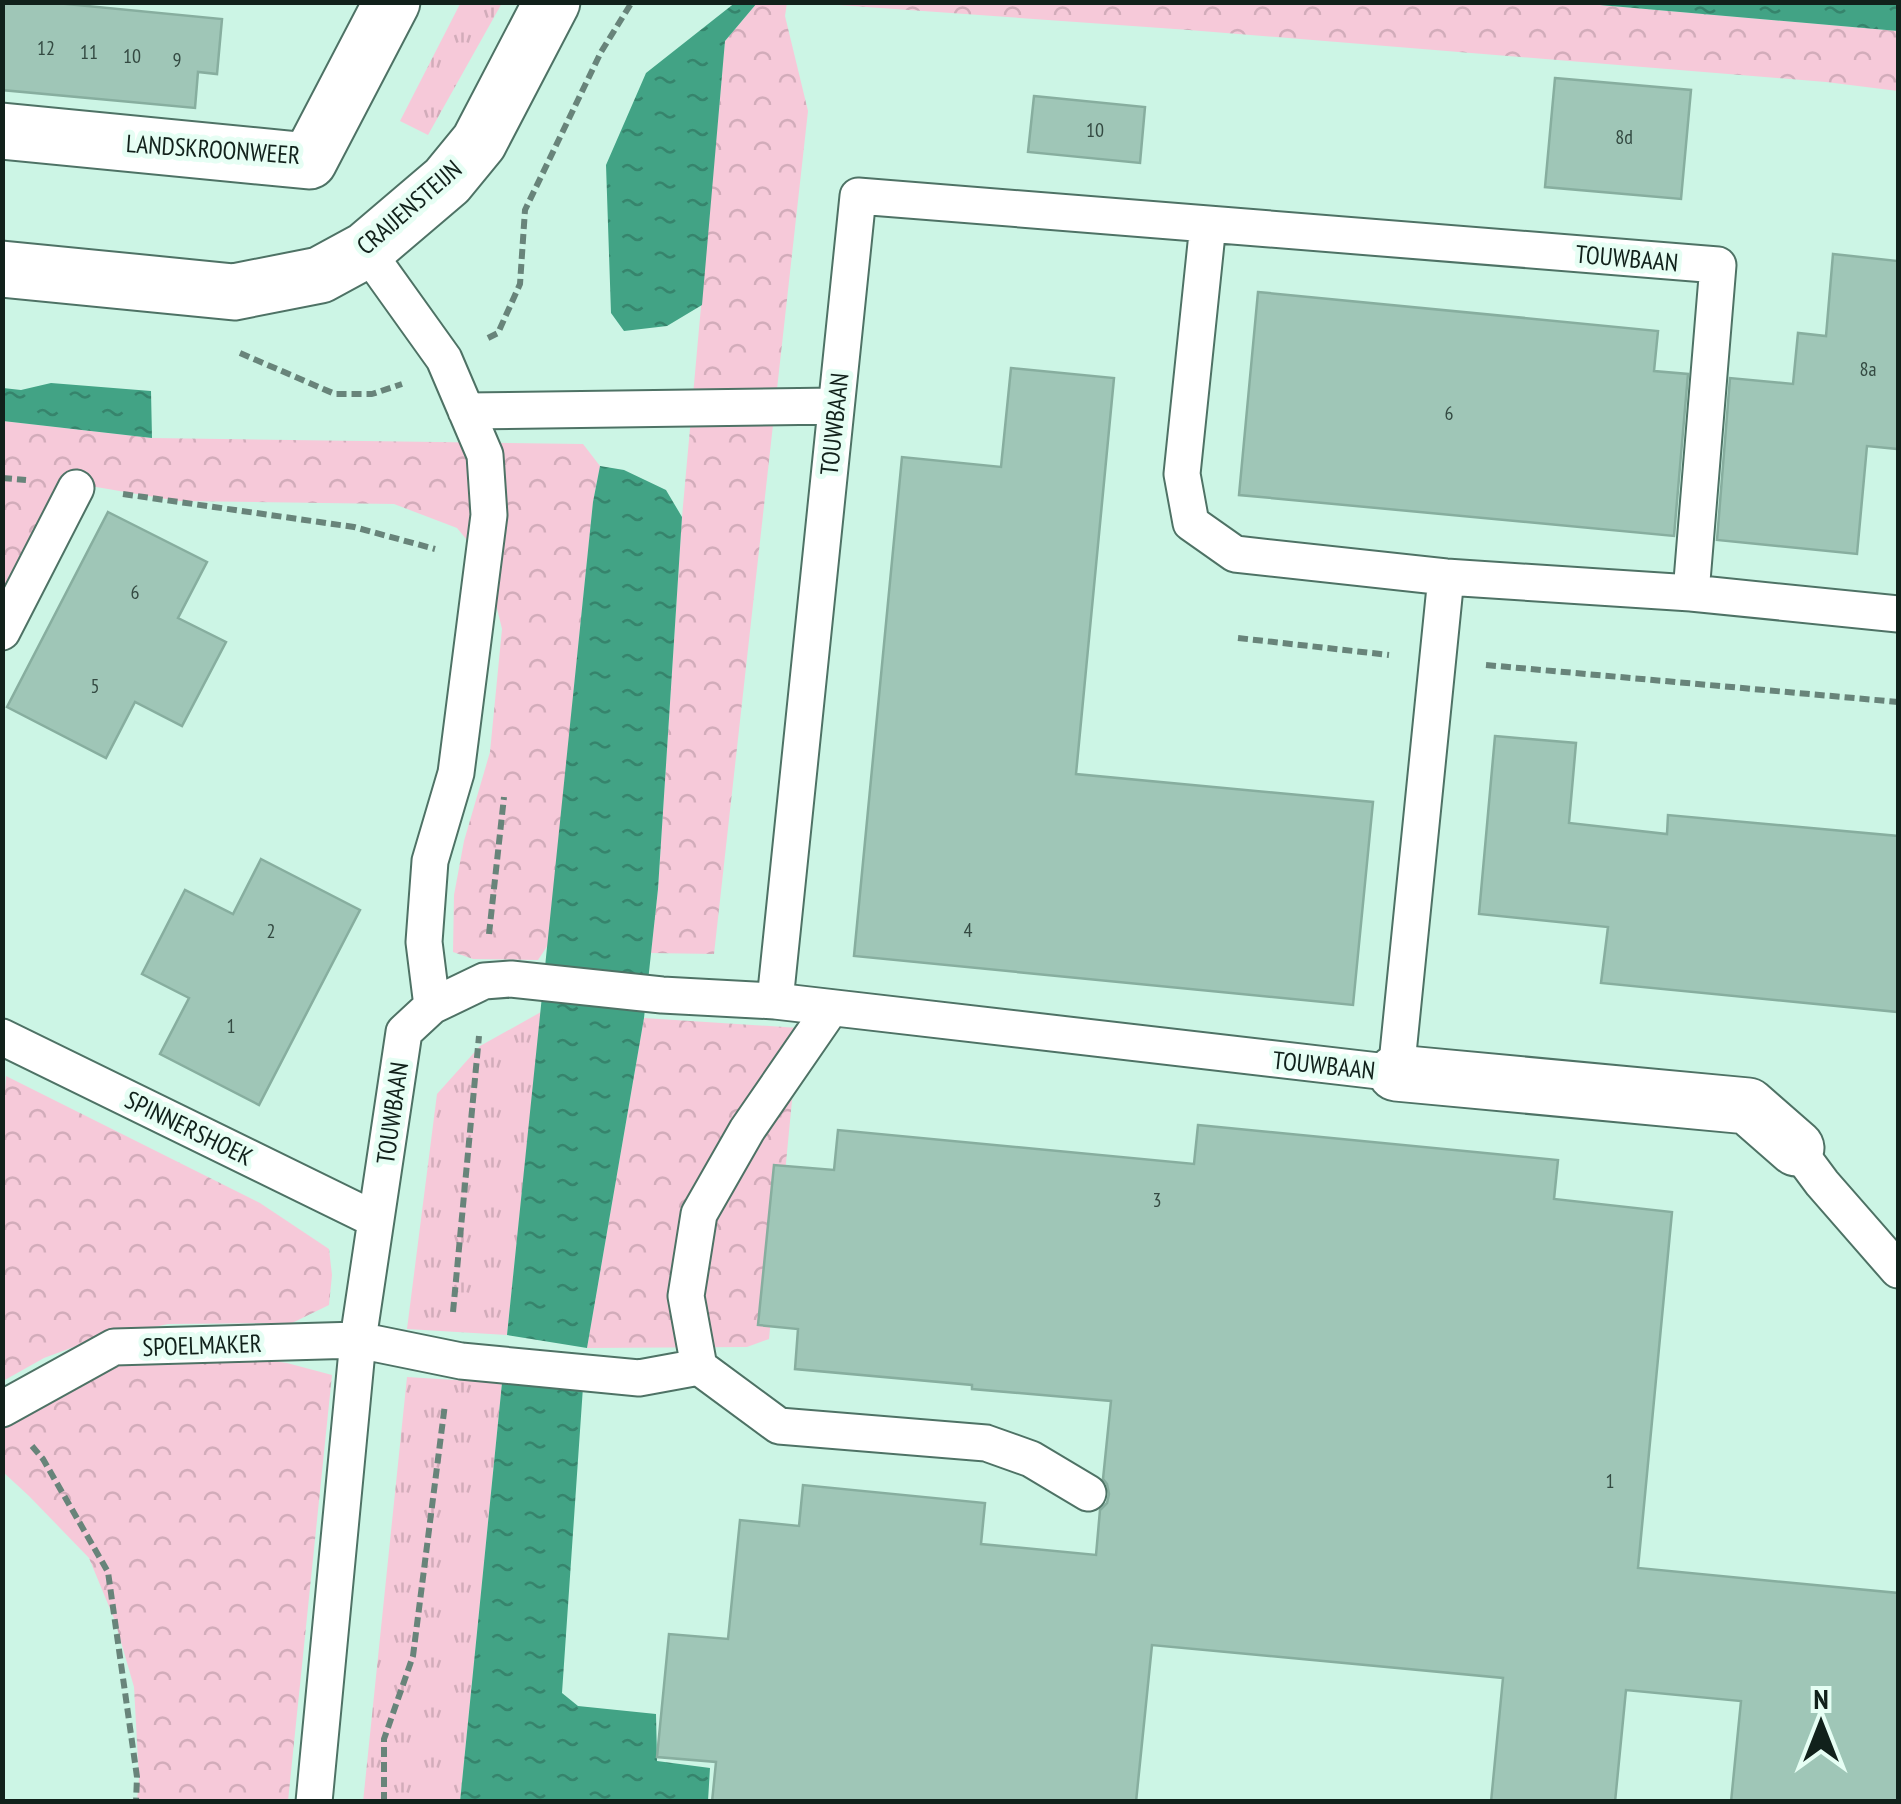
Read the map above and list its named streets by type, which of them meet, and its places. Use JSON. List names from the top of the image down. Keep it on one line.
{"streets":{"street":["LANDSKROONWEER","CRAIJENSTEIJN","TOUWBAAN"],"lane":["SPINNERSHOEK","SPOELMAKER"]},"crossings":[["TOUWBAAN","SPINNERSHOEK"],["TOUWBAAN","SPOELMAKER"]],"house_numbers":["12","11","10","9","10","8d","8a","6","6","5","4","2","1","3","1"],"north":"top"}
